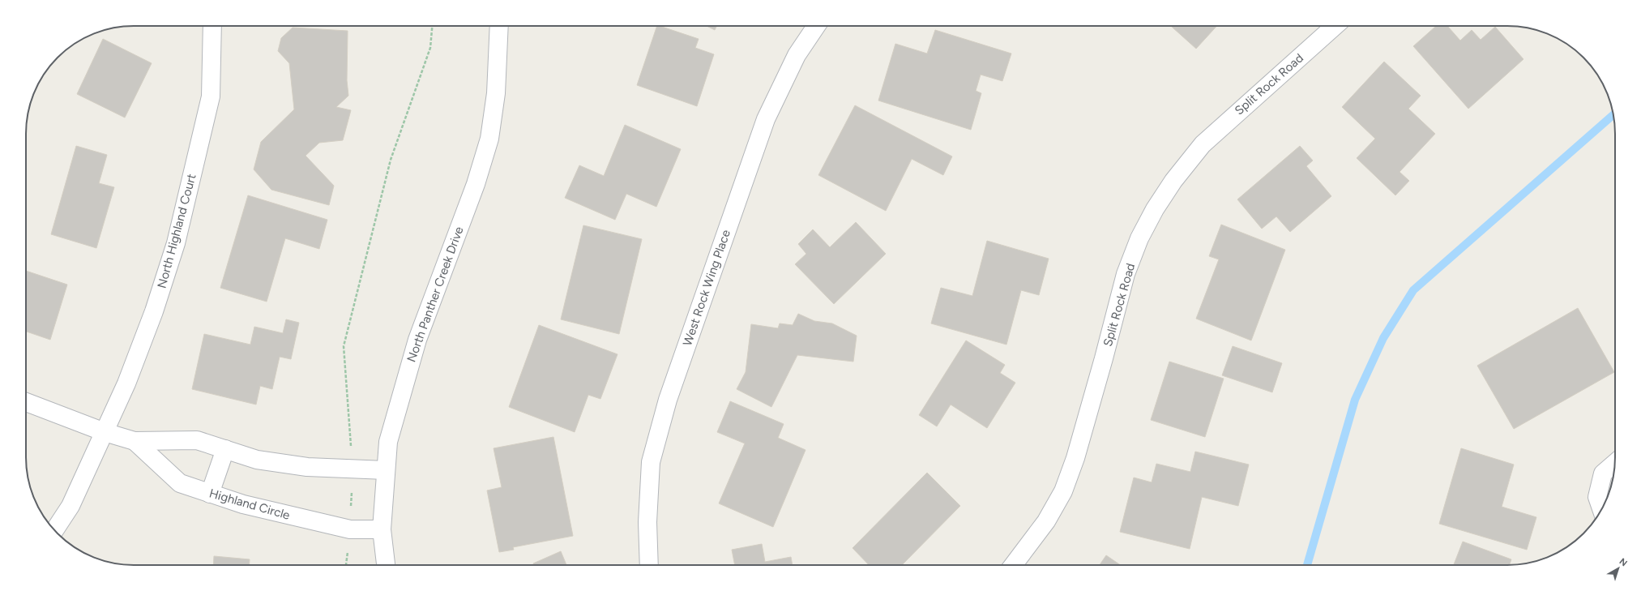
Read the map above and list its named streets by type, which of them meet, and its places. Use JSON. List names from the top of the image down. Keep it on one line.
{"streets":{"street":["Split Rock Road","North Highland Court","West Rock Wing Place","North Panther Creek Drive","Highland Circle"]},"crossings":[["North Highland Court","Highland Circle"],["North Panther Creek Drive","Highland Circle"]],"north":"top right"}
